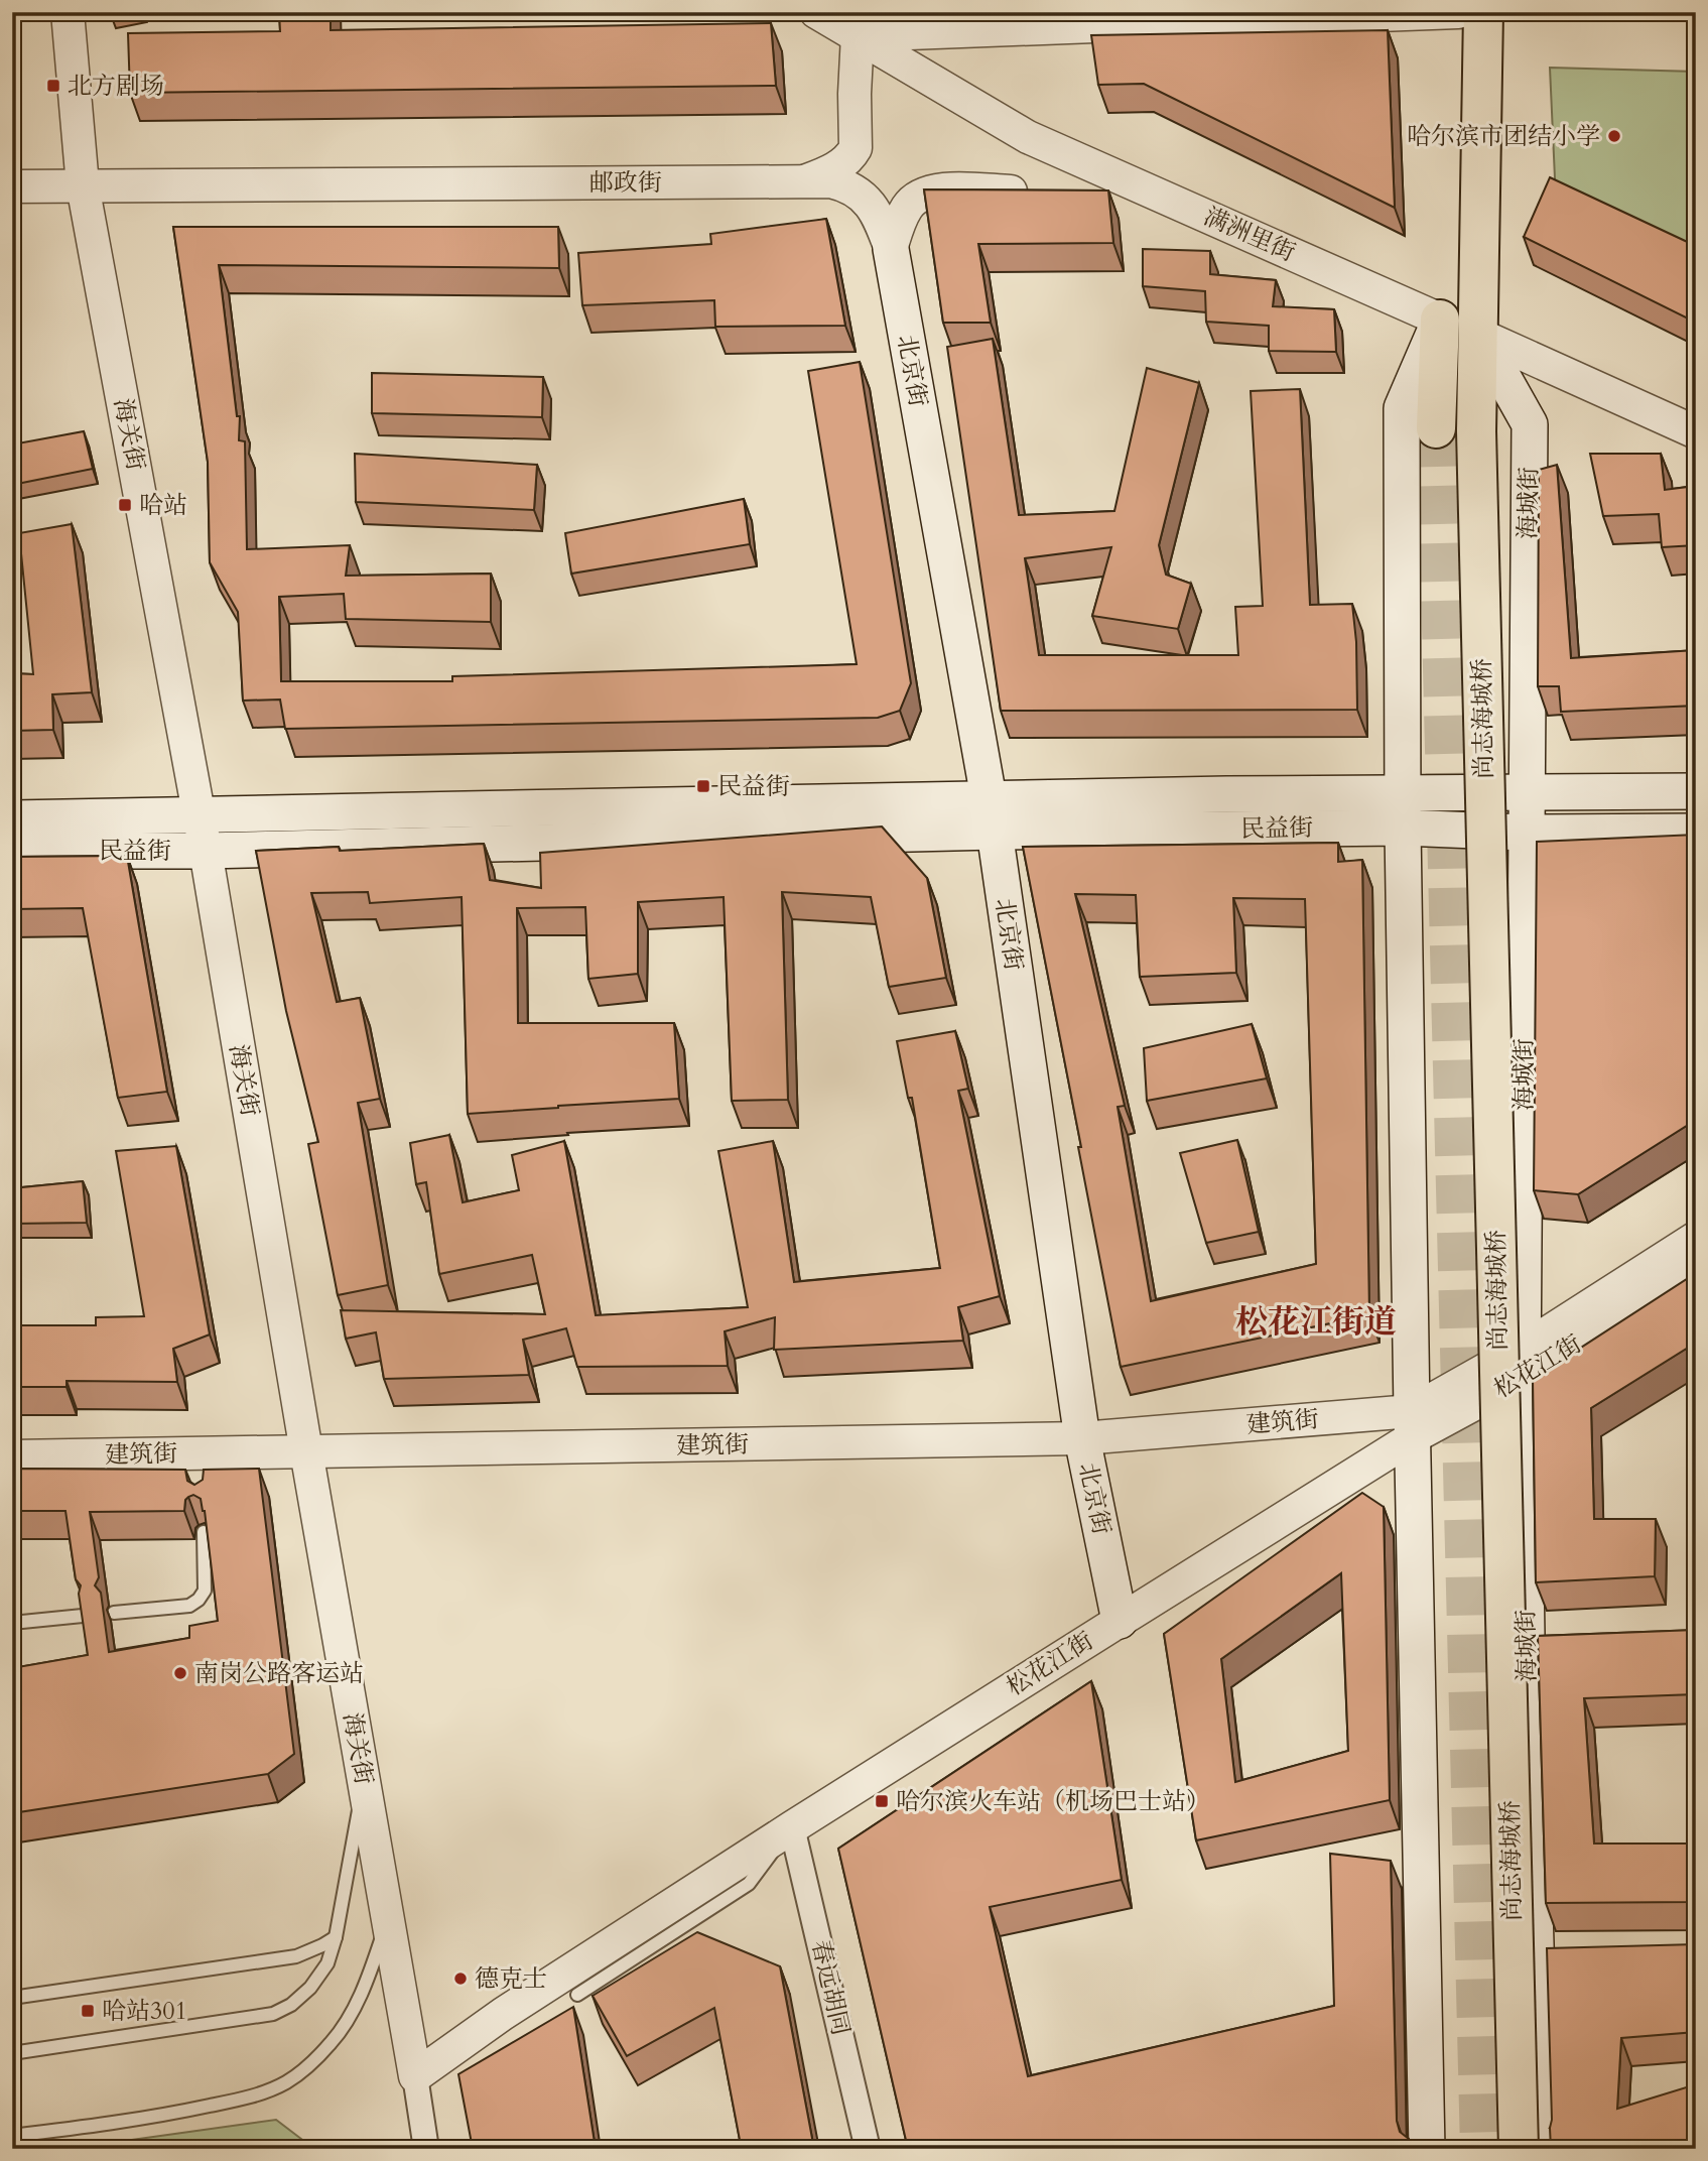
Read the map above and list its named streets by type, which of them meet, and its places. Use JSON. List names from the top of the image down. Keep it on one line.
{"streets":{"main road":["北京街","海城街","尚志海城桥","民益街"],"street":["邮政街","满洲里街","海关街","松花江街","建筑街","春远胡同"]},"crossings":[["邮政街","北京街"],["邮政街","海关街"],["满洲里街","海城街"],["满洲里街","尚志海城桥"],["北京街","民益街"],["北京街","松花江街"],["北京街","建筑街"],["海关街","民益街"],["海关街","松花江街"],["海关街","建筑街"],["海城街","尚志海城桥"],["海城街","民益街"],["海城街","松花江街"],["松花江街","建筑街"],["松花江街","春远胡同"]],"districts":["松花江街道"],"places":{"transit":["北方剧场","哈站","民益街","哈尔滨火车站（机场巴士站）","哈站301"],"other":["哈尔滨市团结小学","南岗公路客运站","德克士"]}}
